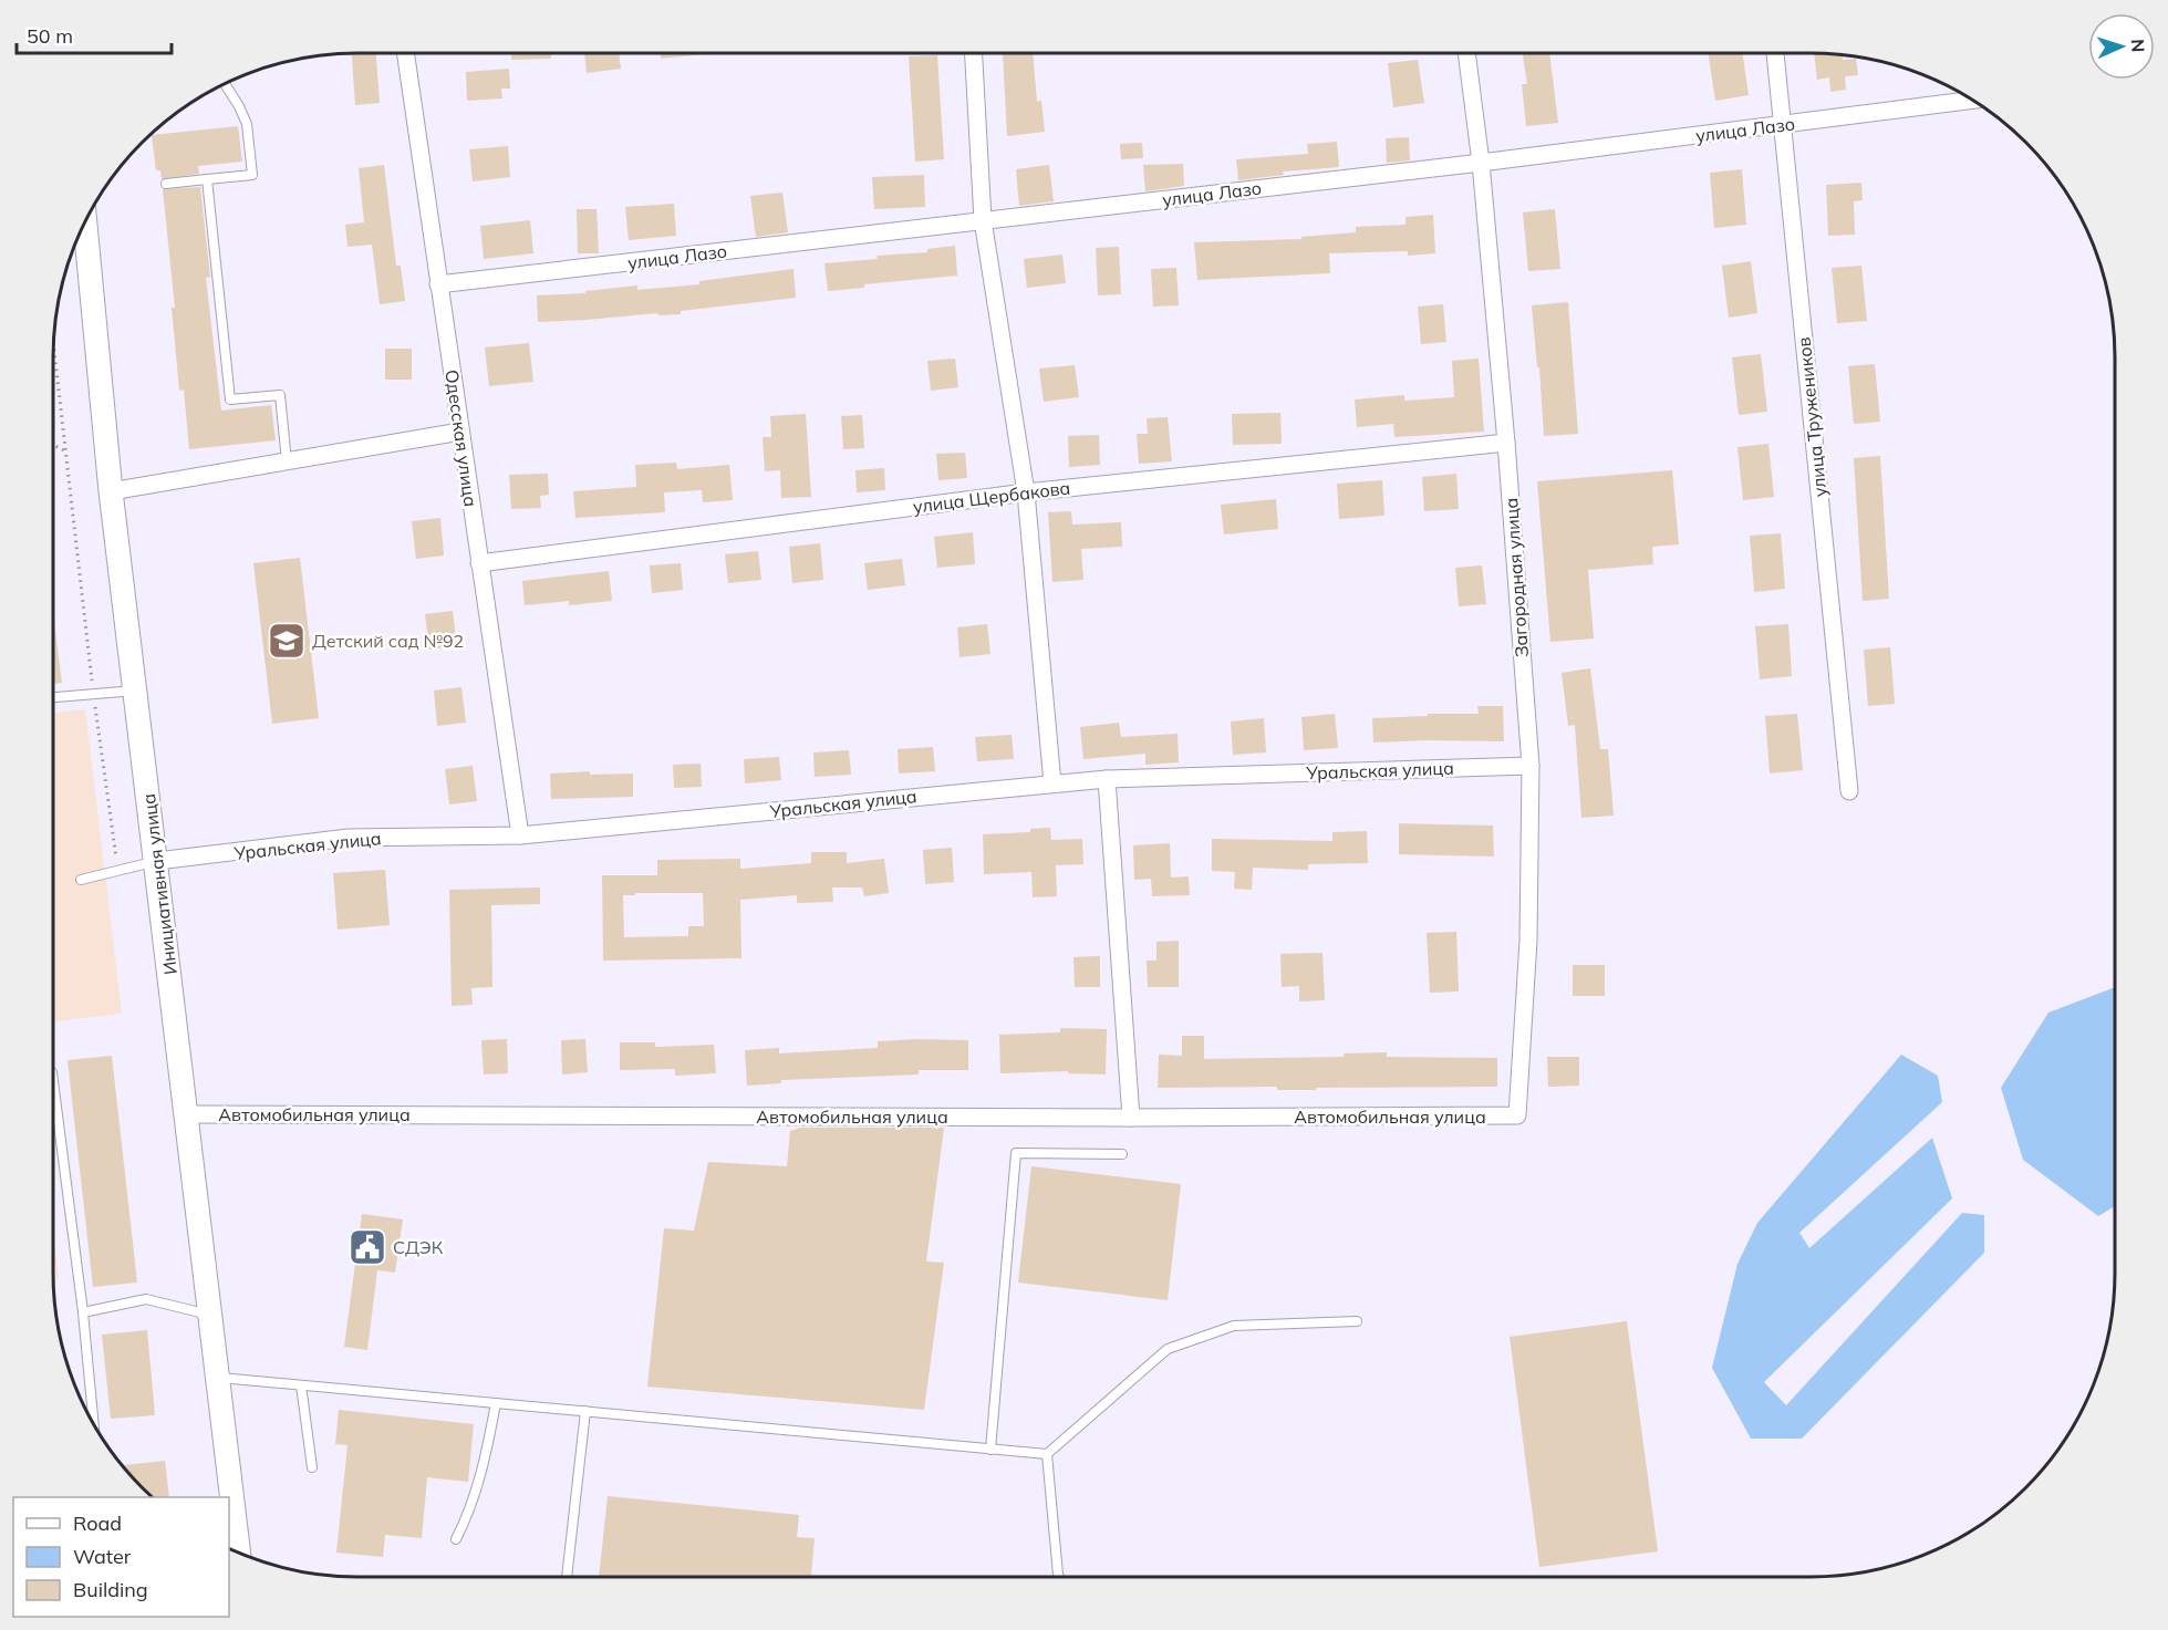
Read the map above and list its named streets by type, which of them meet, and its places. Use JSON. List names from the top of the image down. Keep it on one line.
{"streets":{"main road":["Инициативная улица"],"street":["улица Лазо","улица Тружеников","Одесская улица","улица Щербакова","Загородная улица","Уральская улица","Автомобильная улица"]},"crossings":[["улица Лазо","улица Тружеников"],["улица Лазо","Одесская улица"],["улица Лазо","Загородная улица"],["Одесская улица","улица Щербакова"],["Одесская улица","Уральская улица"],["улица Щербакова","Загородная улица"],["Загородная улица","Уральская улица"],["Загородная улица","Автомобильная улица"],["Уральская улица","Инициативная улица"],["Инициативная улица","Автомобильная улица"]],"places":{"school or university":["Детский сад №92"],"public building":["СДЭК"]},"legend":["Road","Water","Building"],"scale_bar":"50 m","north":"right"}
